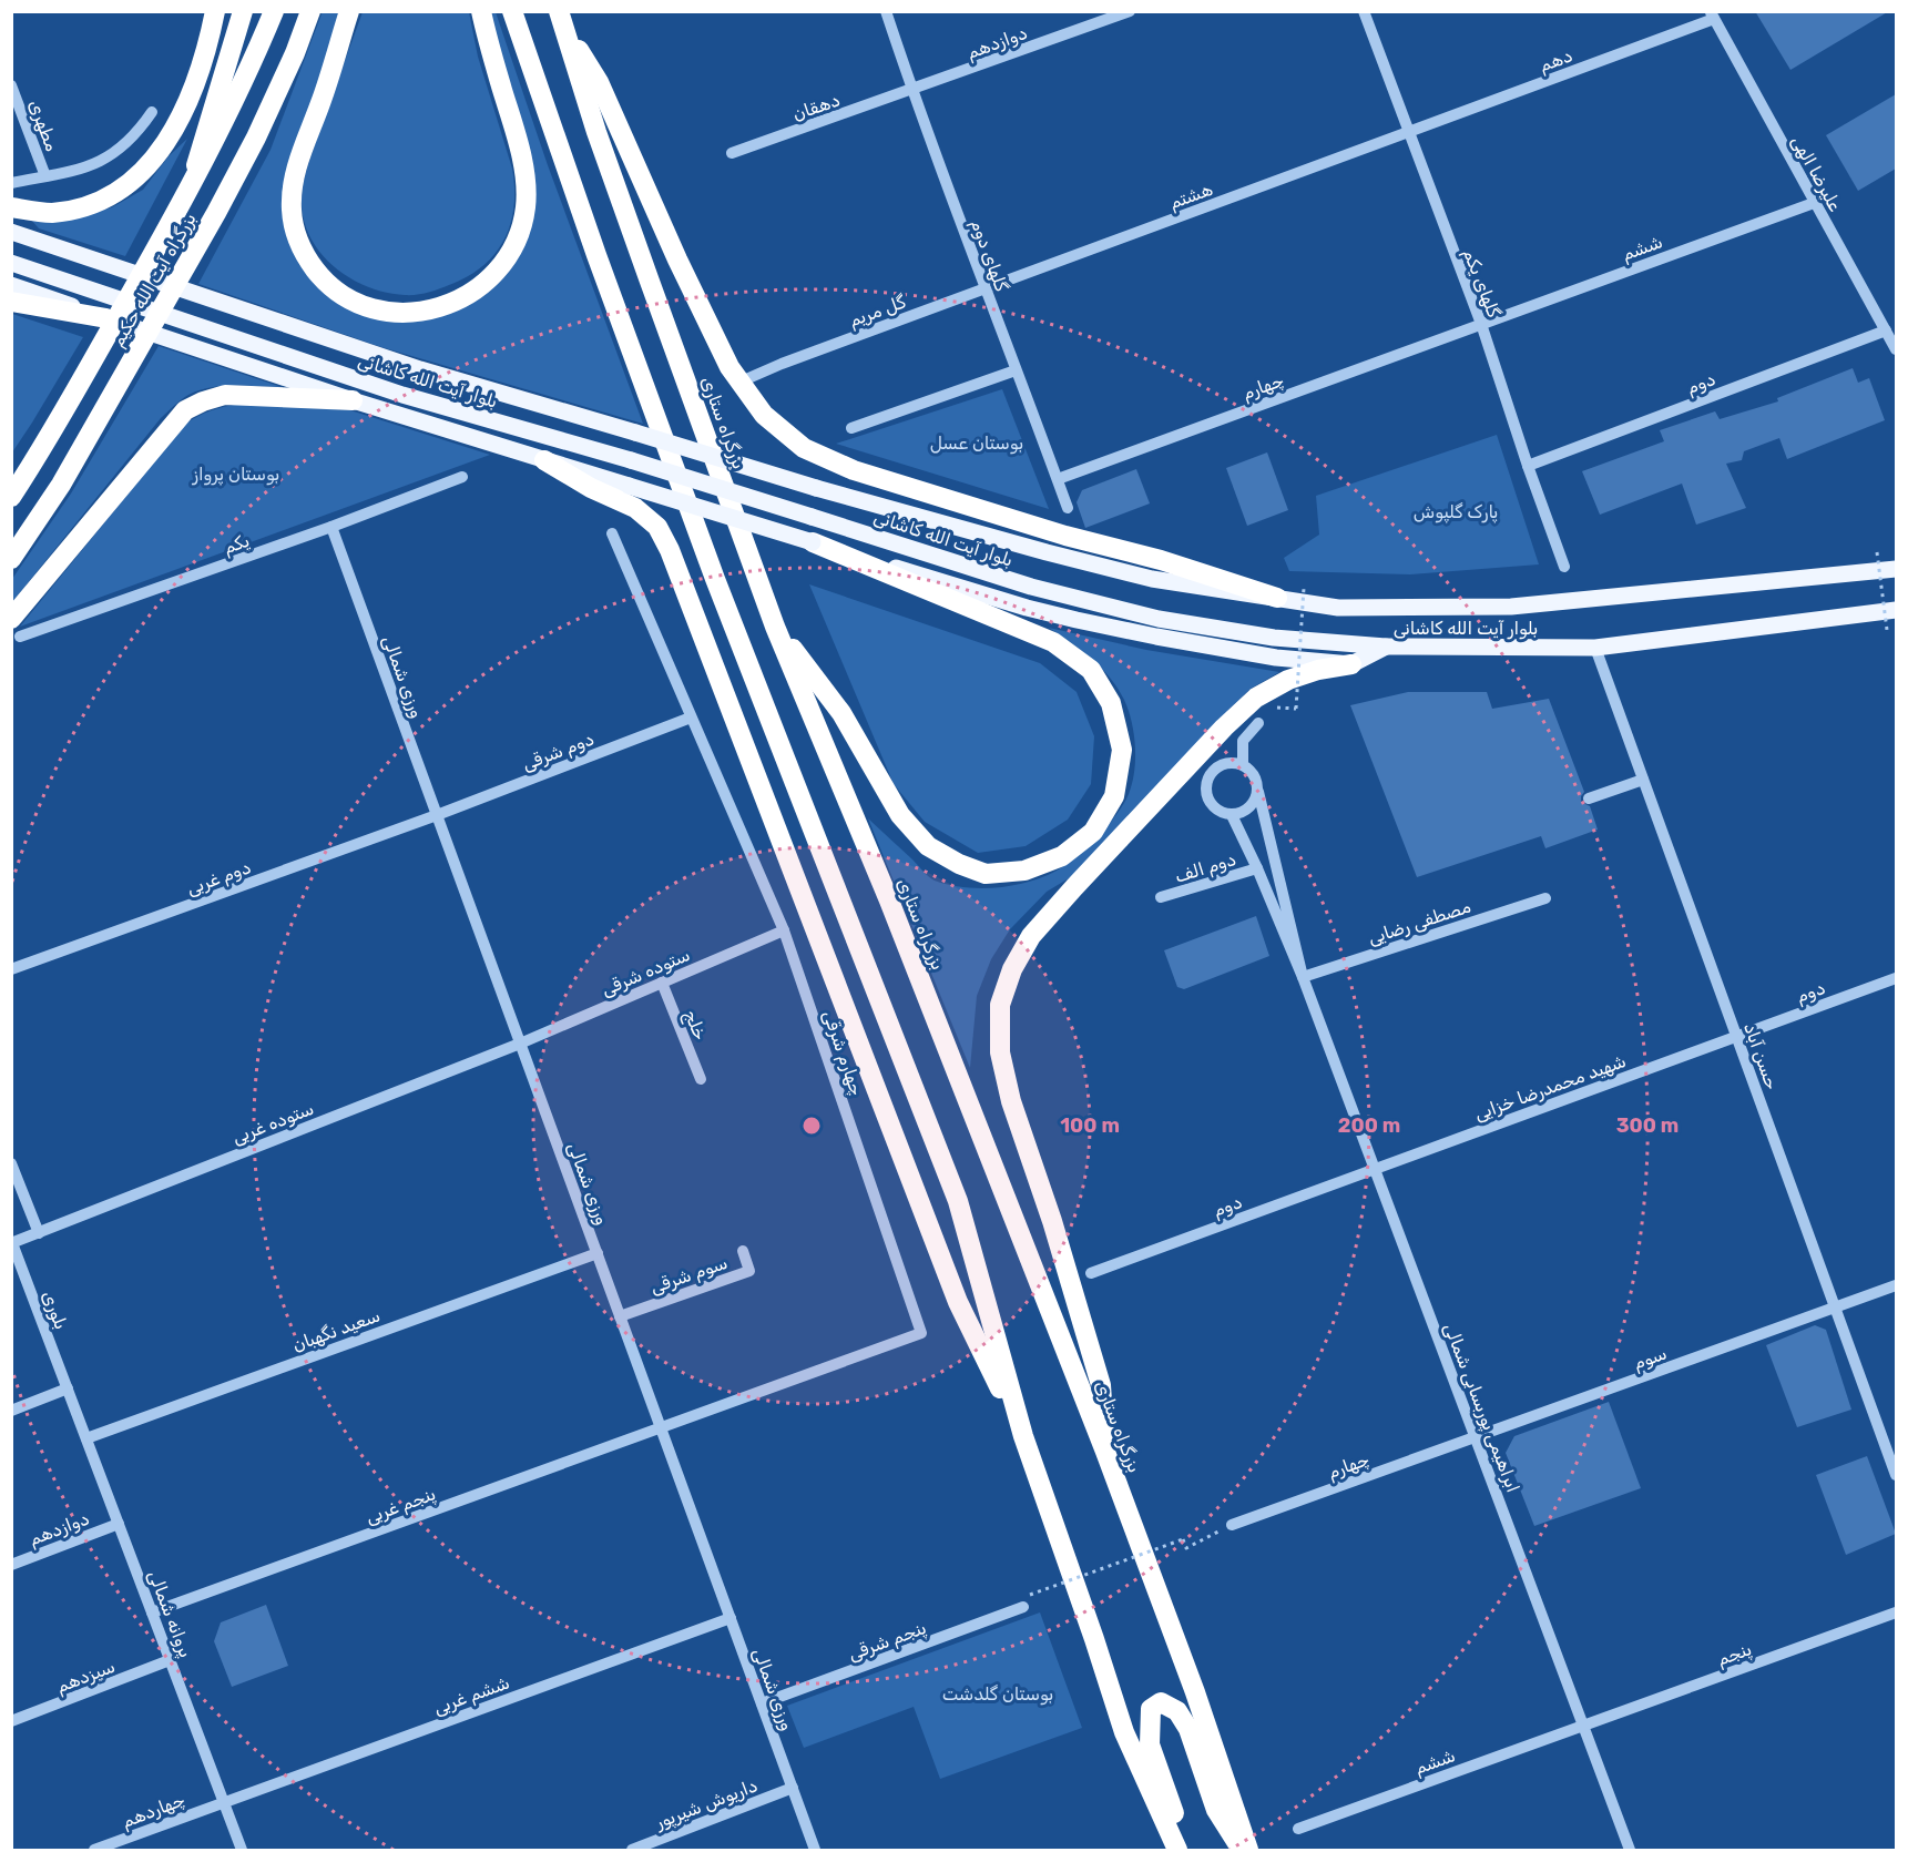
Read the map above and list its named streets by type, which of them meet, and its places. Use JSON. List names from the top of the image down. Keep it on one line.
{"streets":{"highway":["بزرگراه آیت الله حکیم","بزرگراه ستاری"],"main road":["بلوار آیت الله کاشانی"],"street":["دوازدهم","دهم","دهقان","مطهری","علیرضا الهی","هشتم","ششم","گلهای دوم","گلهای یکم","گل مریم","دوم","چهارم","یکم","ورزی شمالی","دوم شرقی","دوم الف","دوم غربی","مصطفی رضایی","ستوده شرقی","خلج","چهارم شرقی","حسن آباد","شهید محمدرضا خزایی","ستوده غربی","سوم شرقی","بلوری","سعید نگهبان","سوم","ابراهیمی پوربسابی شمالی","پنجم غربی","پروانه شمالی","پنجم شرقی","پنجم","سیزدهم","ششم غربی","داریوش شیرپور","چهاردهم"]},"crossings":[["دوازدهم","دهقان"],["دوازدهم","گلهای دوم"],["دوازدهم","پروانه شمالی"],["دهم","علیرضا الهی"],["دهم","هشتم"],["دهم","گلهای یکم"],["دهقان","گلهای دوم"],["علیرضا الهی","ششم"],["علیرضا الهی","دوم"],["هشتم","گلهای دوم"],["هشتم","گلهای یکم"],["هشتم","گل مریم"],["ششم","گلهای یکم"],["ششم","چهارم"],["ششم","ابراهیمی پوربسابی شمالی"],["ششم","پنجم"],["گلهای دوم","گل مریم"],["گلهای دوم","چهارم"],["گلهای یکم","دوم"],["گلهای یکم","چهارم"],["بلوار آیت الله کاشانی","حسن آباد"],["دوم","حسن آباد"],["دوم","شهید محمدرضا خزایی"],["دوم","ابراهیمی پوربسابی شمالی"],["چهارم","سوم"],["چهارم","ابراهیمی پوربسابی شمالی"],["یکم","ورزی شمالی"],["ورزی شمالی","دوم شرقی"],["ورزی شمالی","دوم غربی"],["ورزی شمالی","ستوده شرقی"],["ورزی شمالی","چهارم شرقی"],["ورزی شمالی","ستوده غربی"],["ورزی شمالی","سوم شرقی"],["ورزی شمالی","سعید نگهبان"],["ورزی شمالی","پنجم غربی"],["ورزی شمالی","پنجم شرقی"],["ورزی شمالی","ششم غربی"],["ورزی شمالی","داریوش شیرپور"],["دوم شرقی","دوم غربی"],["دوم شرقی","چهارم شرقی"],["دوم الف","ابراهیمی پوربسابی شمالی"],["مصطفی رضایی","ابراهیمی پوربسابی شمالی"],["ستوده شرقی","خلج"],["ستوده شرقی","چهارم شرقی"],["ستوده شرقی","ستوده غربی"],["چهارم شرقی","پنجم غربی"],["حسن آباد","شهید محمدرضا خزایی"],["حسن آباد","سوم"],["شهید محمدرضا خزایی","ابراهیمی پوربسابی شمالی"],["ستوده غربی","بلوری"],["بلوری","پروانه شمالی"],["سعید نگهبان","پروانه شمالی"],["سوم","ابراهیمی پوربسابی شمالی"],["ابراهیمی پوربسابی شمالی","پنجم"],["پنجم غربی","پروانه شمالی"],["پروانه شمالی","سیزدهم"],["پروانه شمالی","ششم غربی"],["پروانه شمالی","چهاردهم"],["ششم غربی","چهاردهم"]],"parks":["بوستان عسل","بوستان پرواز","پارک گلپوش","بوستان گلدشت"],"rings":["100 m","200 m","300 m"]}
